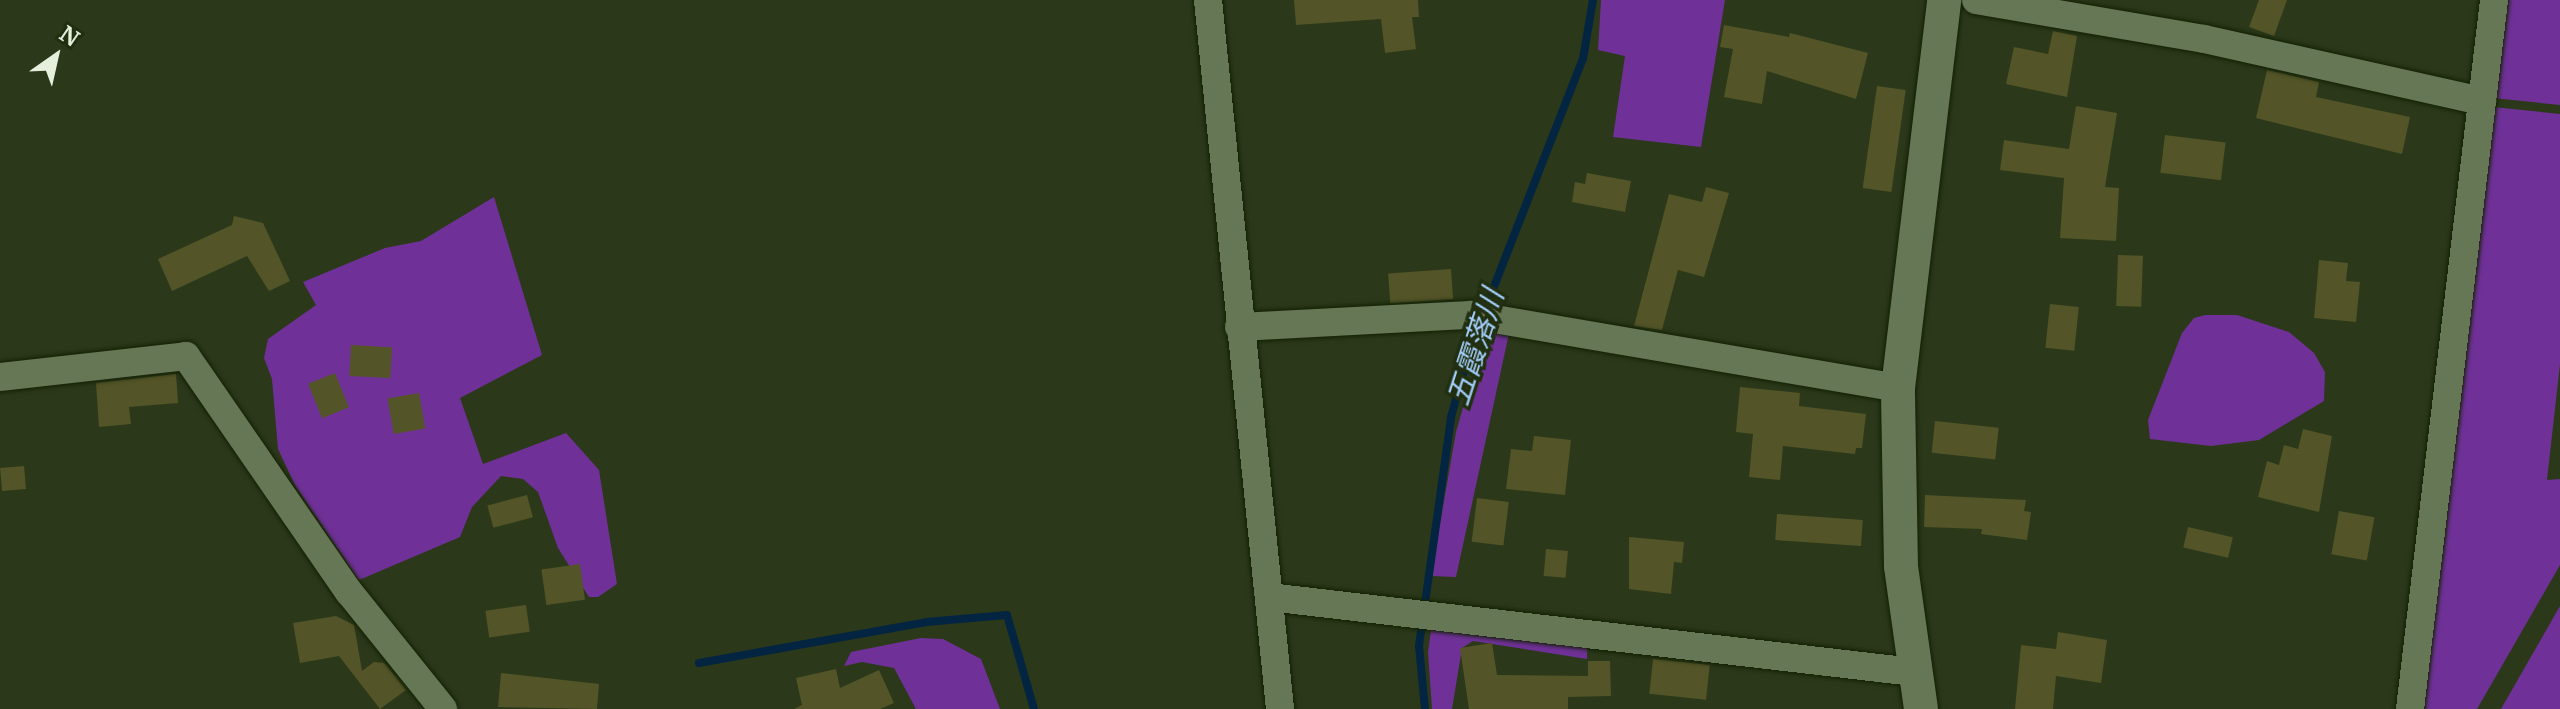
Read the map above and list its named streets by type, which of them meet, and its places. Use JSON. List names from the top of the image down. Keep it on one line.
{"water":["五霞落川"],"north":"top right"}
